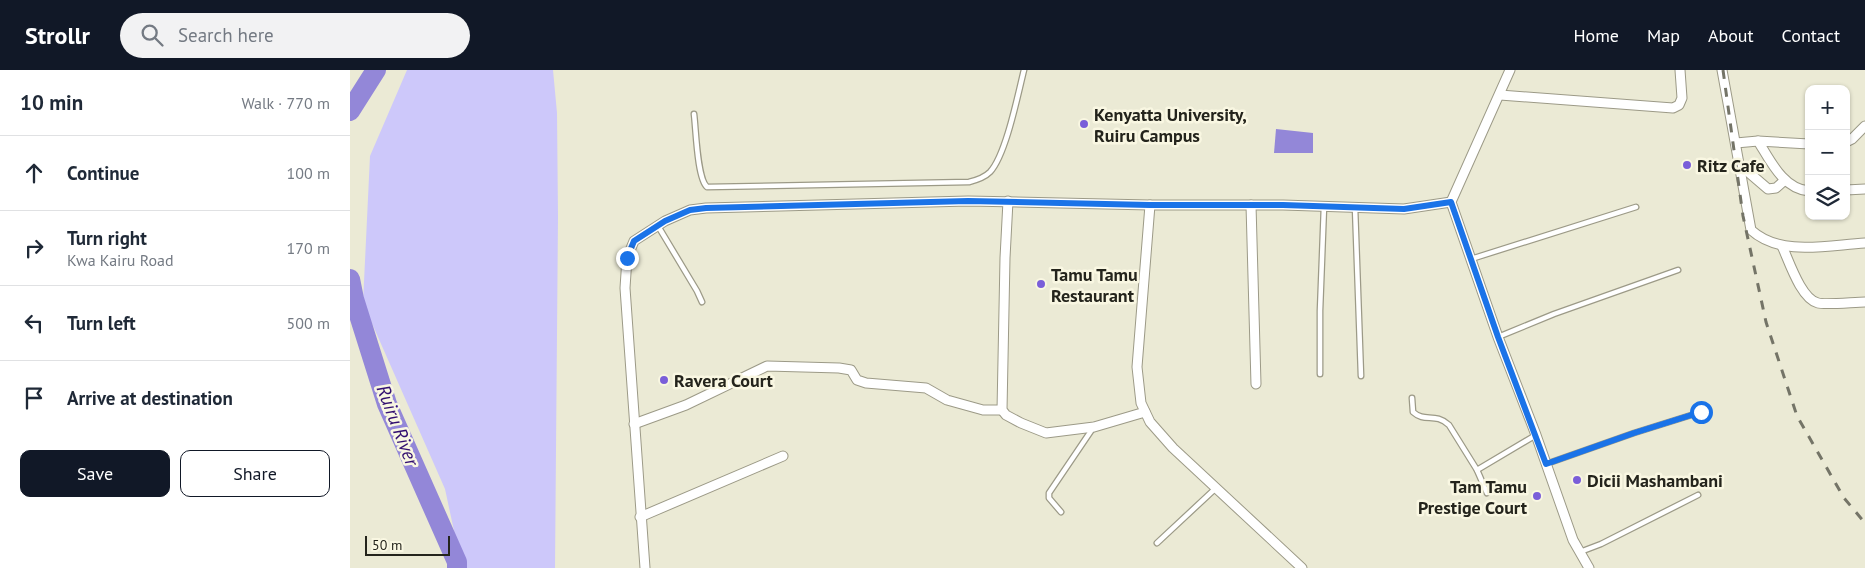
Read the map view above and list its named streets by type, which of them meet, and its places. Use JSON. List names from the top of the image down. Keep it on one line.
{"water":["Ruiru River"],"places":["Kenyatta University, Ruiru Campus","Ritz Cafe","Tamu Tamu Restaurant","Ravera Court","Dicii Mashambani","Tam Tamu Prestige Court"],"scale_bar":"50 m","page":{"header":"Strollr","search":"Search here","nav":["Home","Map","About","Contact"],"heading":["10 min","Walk · 770 m"],"map_buttons":["+","−"],"list":[["Continue","100 m"],["Turn right","Kwa Kairu Road","170 m"],["Turn left","500 m"],"Arrive at destination"],"buttons":["Save","Share"],"scale":"50 m"}}
